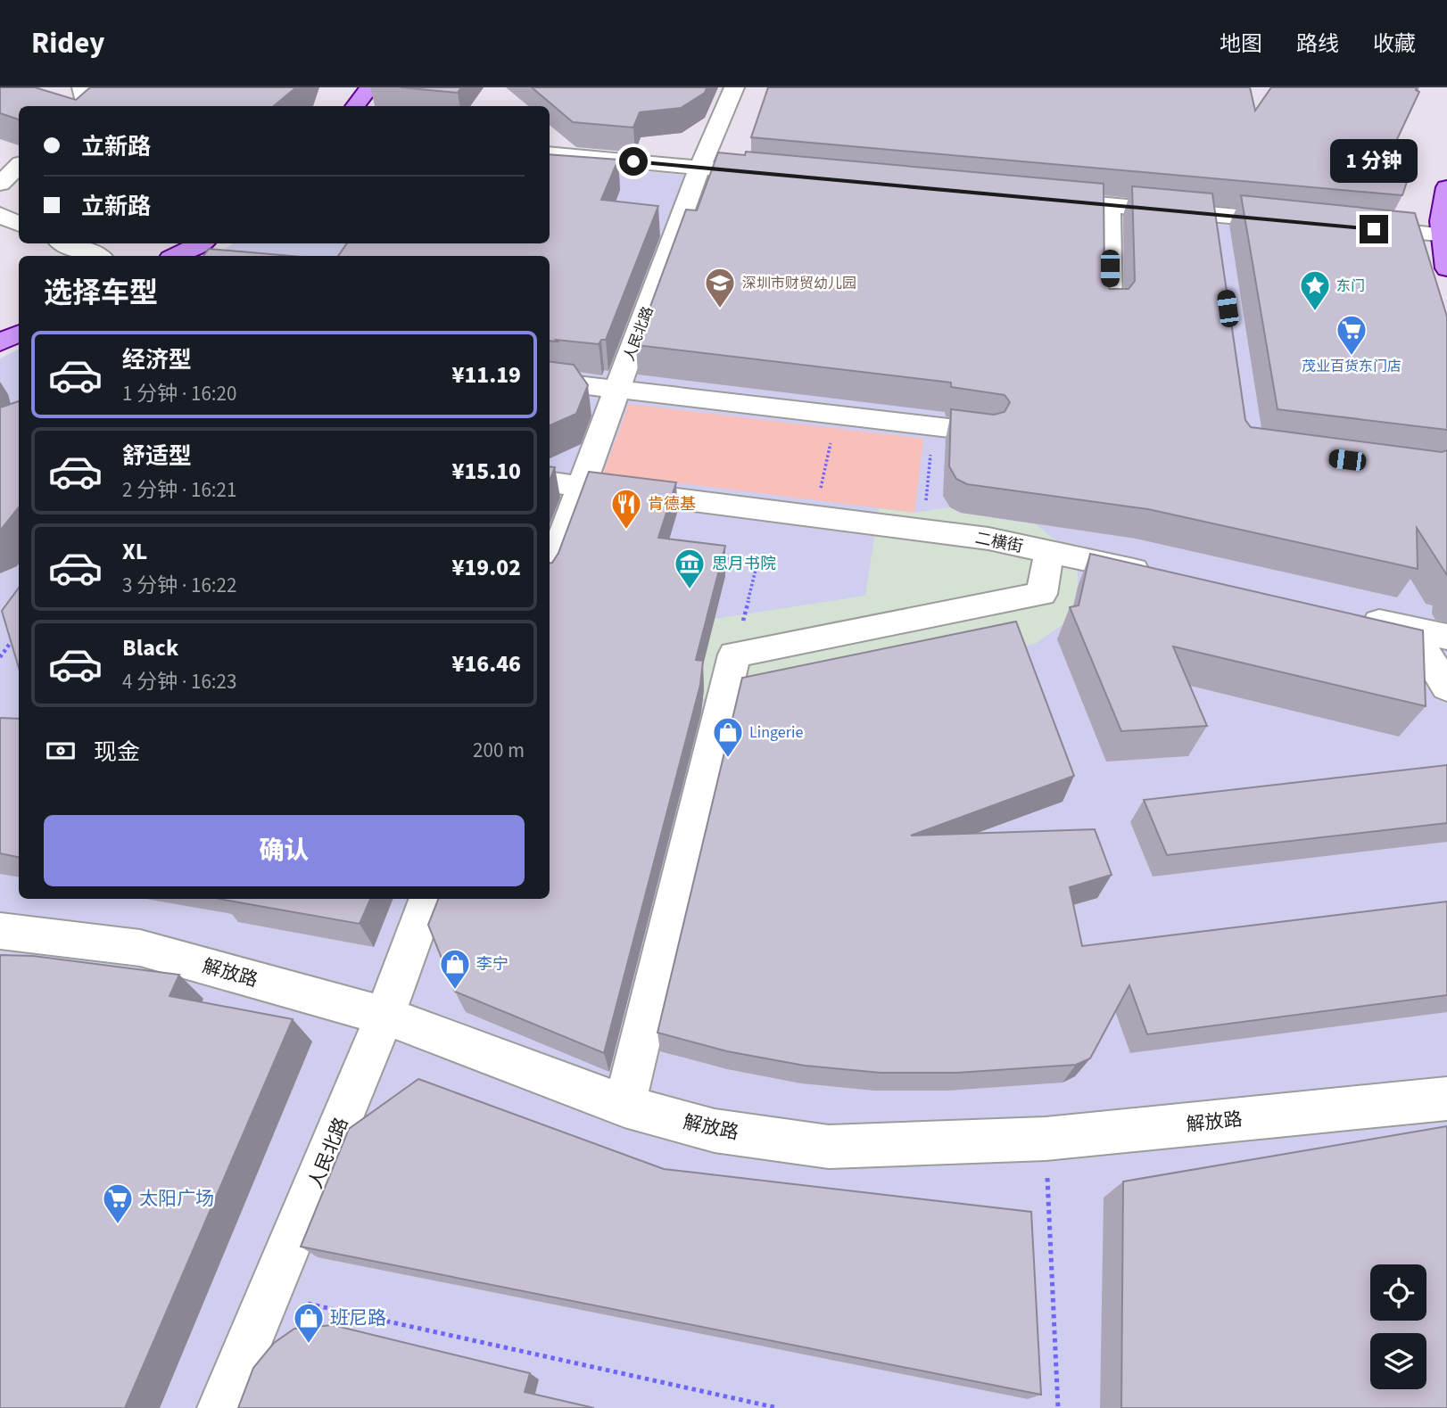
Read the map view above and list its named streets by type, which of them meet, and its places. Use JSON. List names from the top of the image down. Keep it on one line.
{"streets":{"street":["人民北路","二横街","解放路"]},"crossings":[["人民北路","二横街"],["人民北路","解放路"]],"places":{"school or university":["深圳市财贸幼儿园"],"place":["东门"],"supermarket":["茂业百货东门店","太阳广场"],"restaurant":["肯德基"],"museum":["思月书院"],"shop":["Lingerie","李宁","班尼路"]},"page":{"header":"Ridey","nav":["地图","路线","收藏"],"banner":["立新路","立新路"],"bubble":"1 分钟","heading":"选择车型","list":[{"name":"经济型","note":"1 分钟 · 16:20","value":"¥11.19"},{"name":"舒适型","note":"2 分钟 · 16:21","value":"¥15.10"},{"name":"XL","note":"3 分钟 · 16:22","value":"¥19.02"},{"name":"Black","note":"4 分钟 · 16:23","value":"¥16.46"}],"pay":["现金","200 m"],"buttons":"确认"}}
